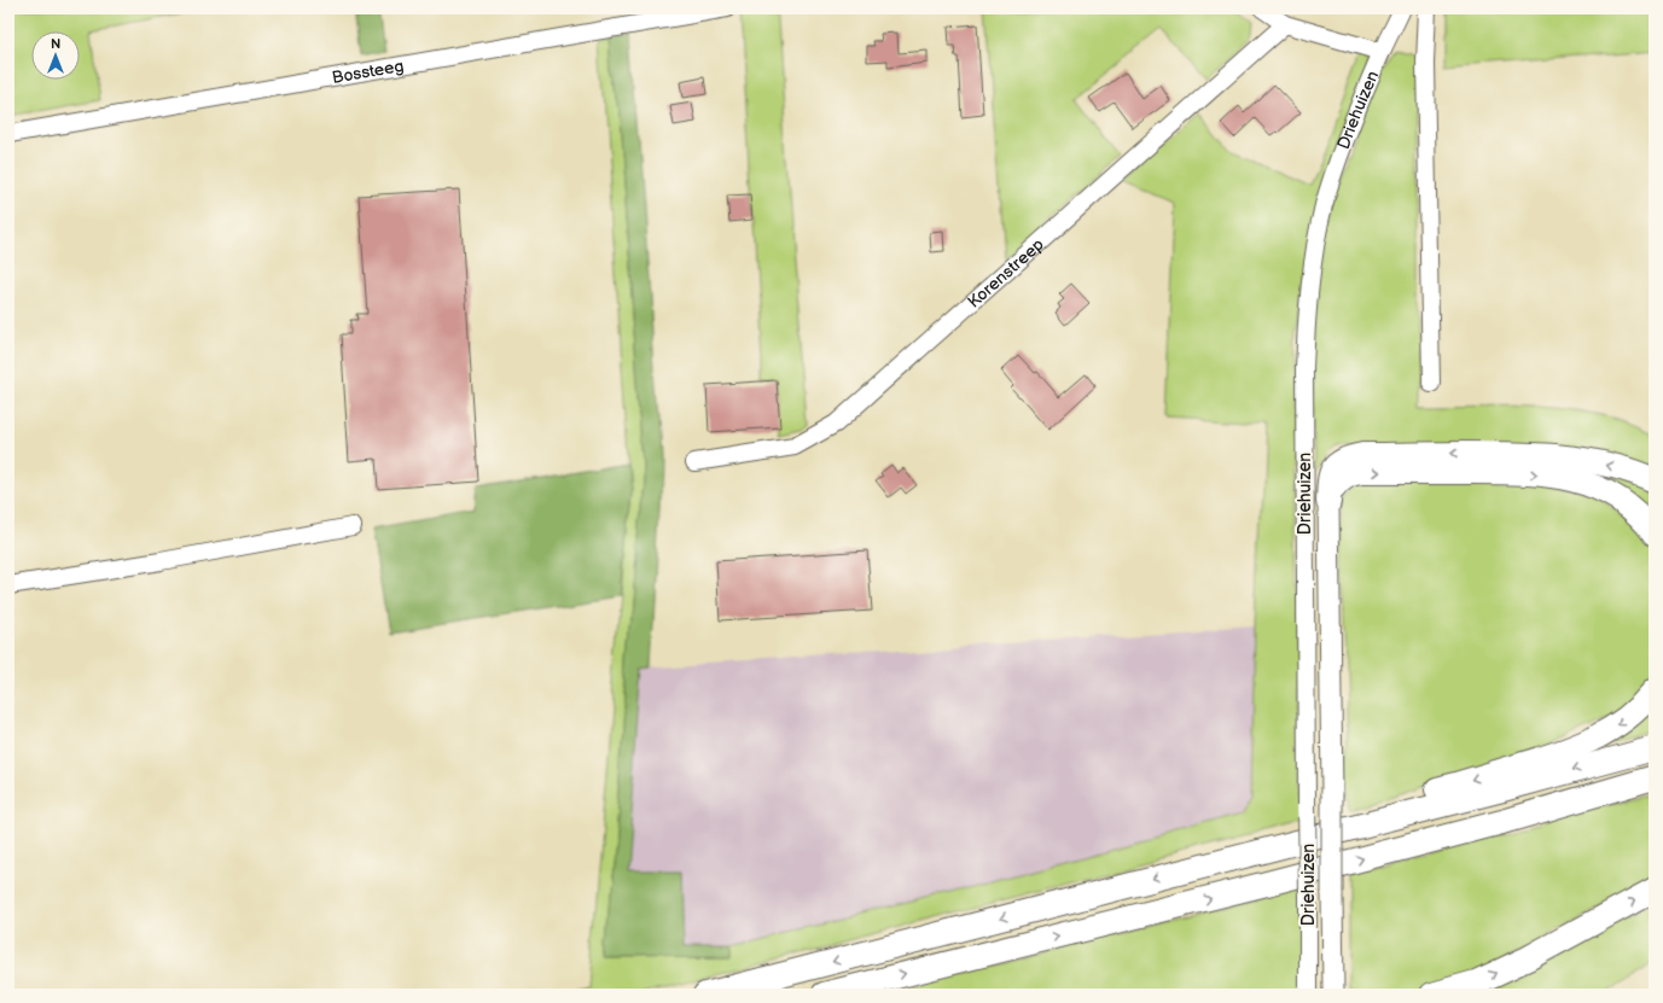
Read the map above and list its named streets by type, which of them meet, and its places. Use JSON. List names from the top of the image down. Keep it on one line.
{"streets":{"main road":["Driehuizen"],"street":["Bossteeg","Korenstreep"]},"north":"top"}
